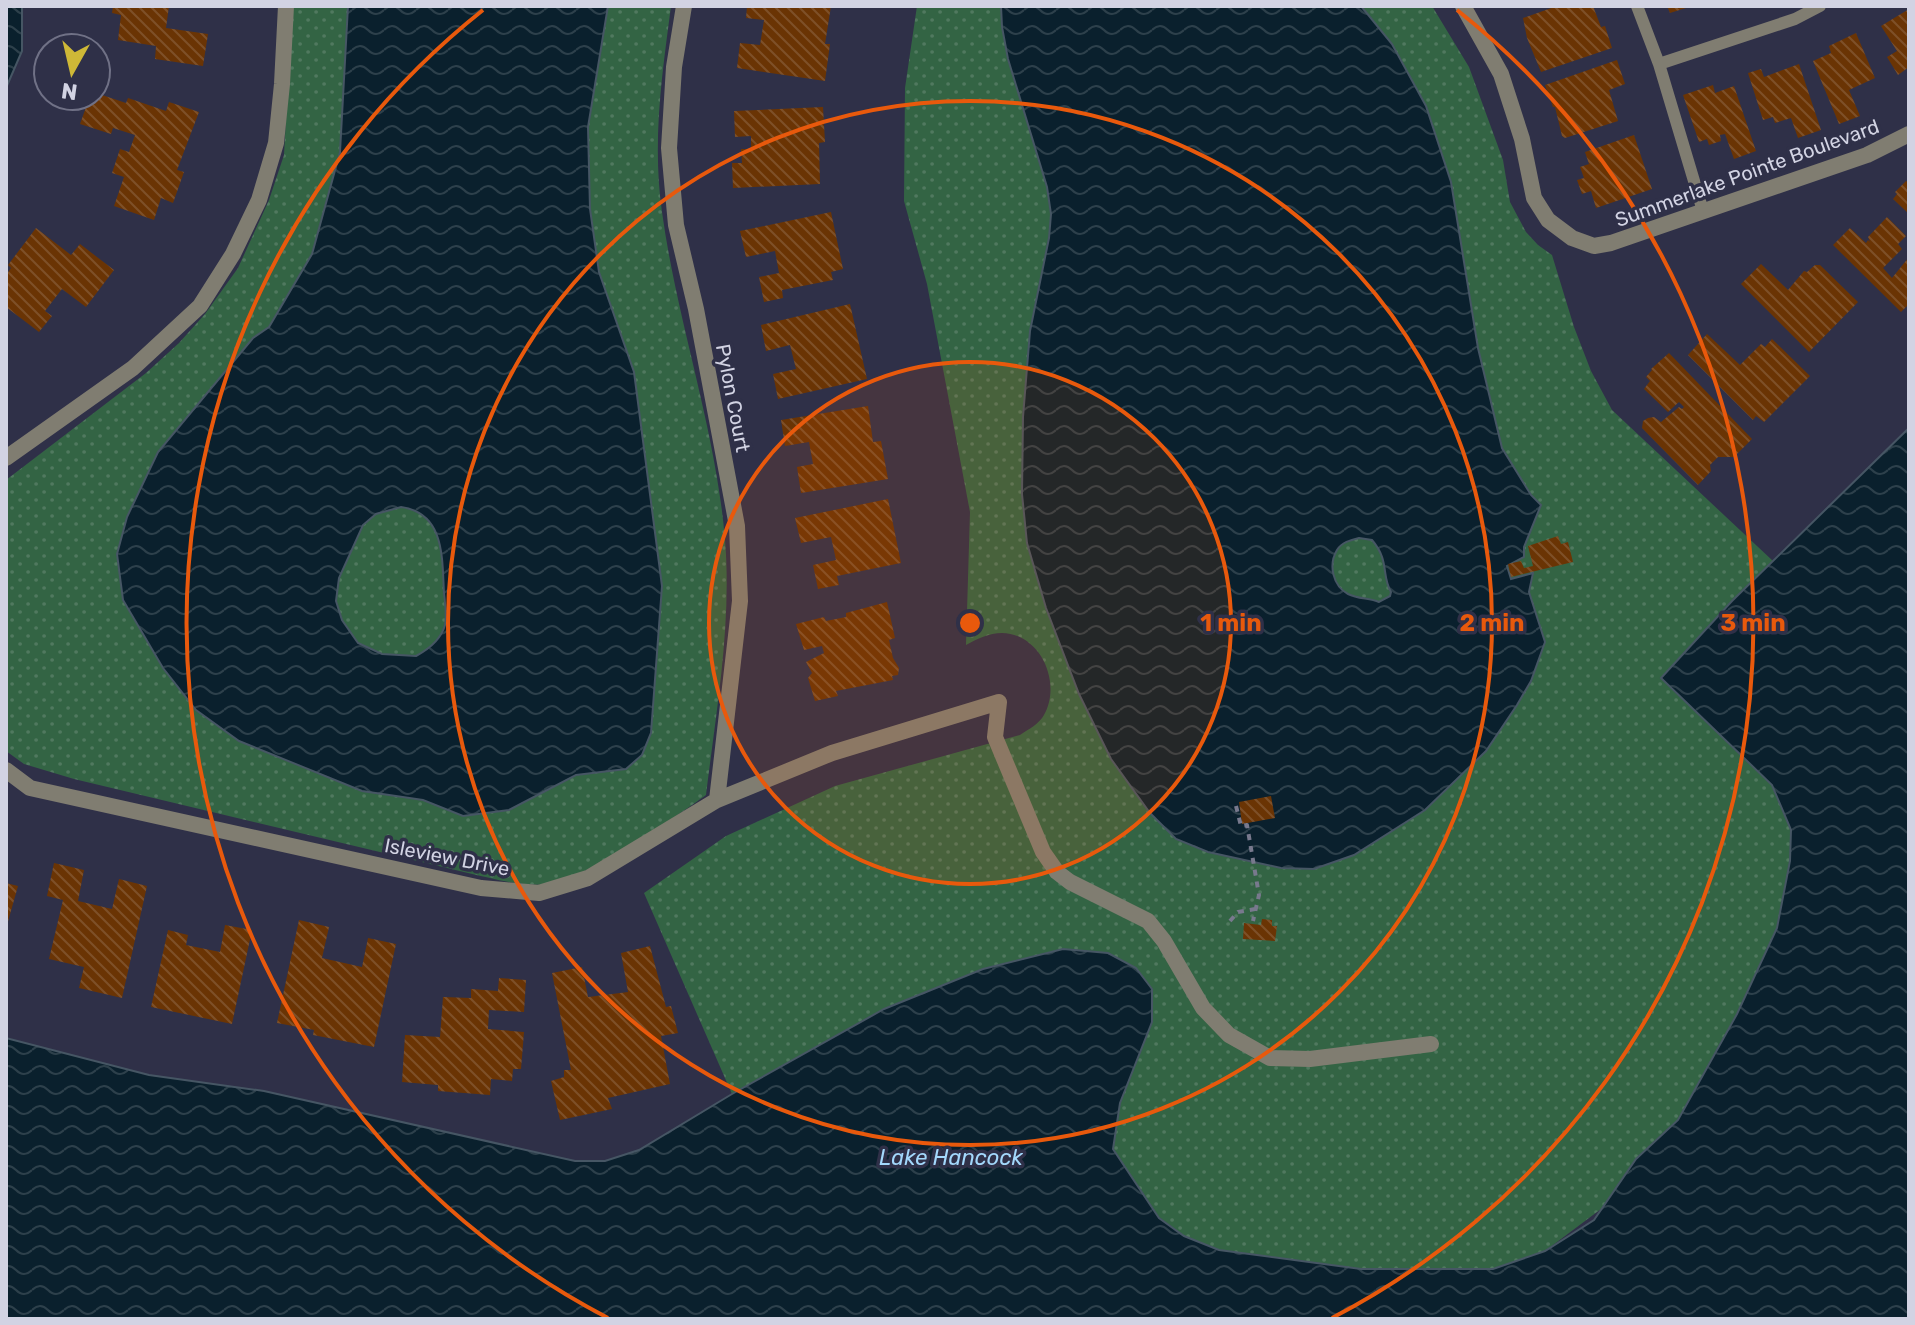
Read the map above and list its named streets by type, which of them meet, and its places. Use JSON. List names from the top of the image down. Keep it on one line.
{"streets":{"street":["Summerlake Pointe Boulevard","Pylon Court","Isleview Drive"]},"crossings":[["Pylon Court","Isleview Drive"]],"water":["Lake Hancock"],"north":"bottom","rings":["1 min","2 min","3 min"]}
